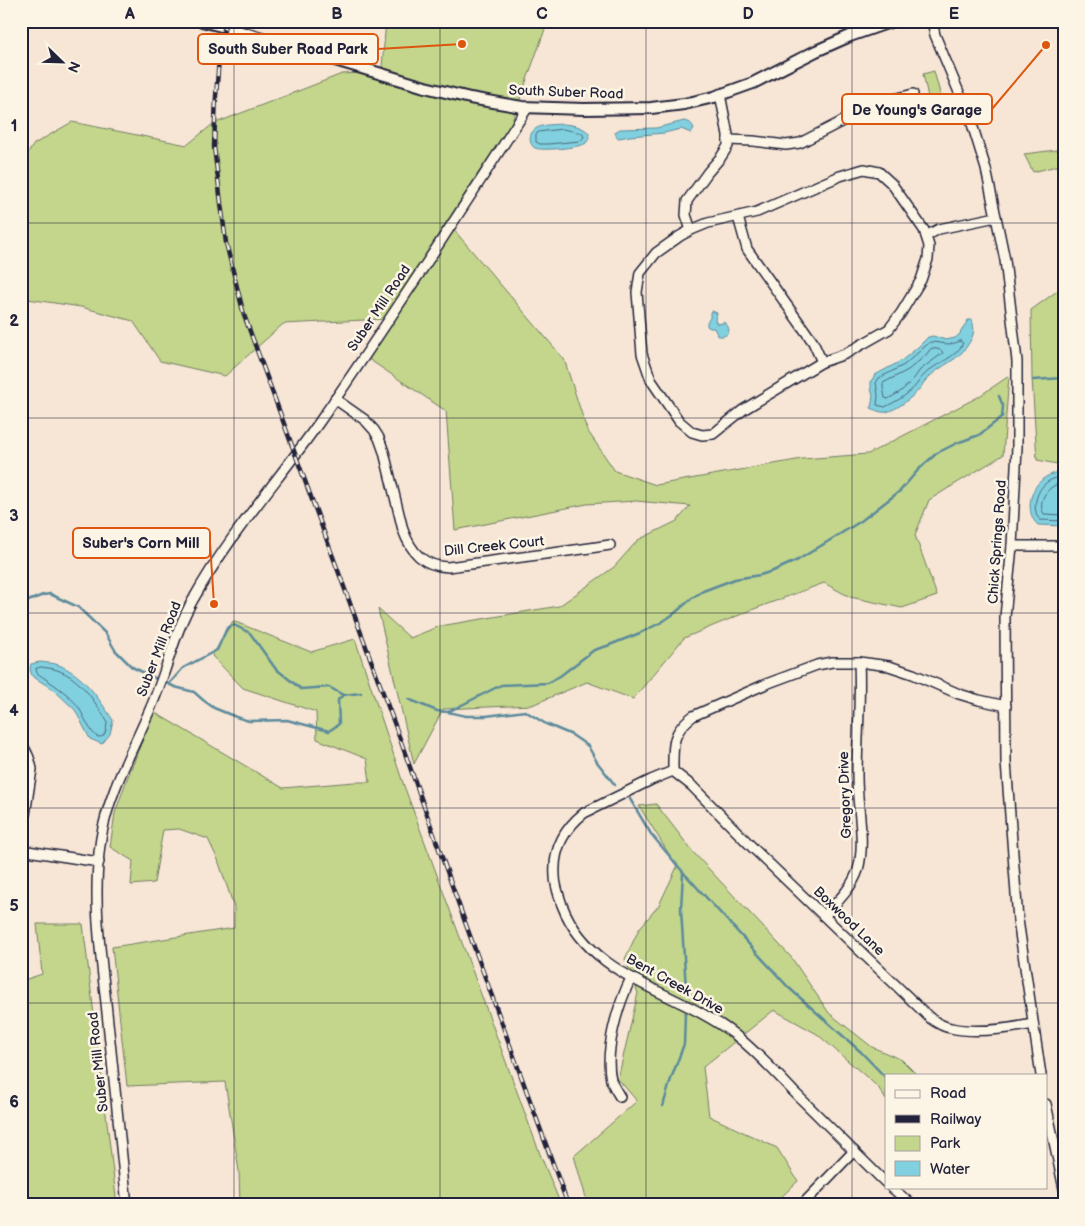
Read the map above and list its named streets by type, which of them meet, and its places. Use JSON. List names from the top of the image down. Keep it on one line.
{"streets":{"street":["South Suber Road","Suber Mill Road","Chick Springs Road","Dill Creek Court","Gregory Drive","Boxwood Lane","Bent Creek Drive"]},"crossings":[["South Suber Road","Suber Mill Road"],["Suber Mill Road","Dill Creek Court"],["Chick Springs Road","Boxwood Lane"],["Gregory Drive","Boxwood Lane"],["Boxwood Lane","Bent Creek Drive"]],"places":["South Suber Road Park","De Young's Garage","Suber's Corn Mill"],"legend":["Road","Railway","Park","Water"],"north":"bottom right","grid":{"columns":["A","B","C","D","E"],"rows":["1","2","3","4","5","6"]}}
